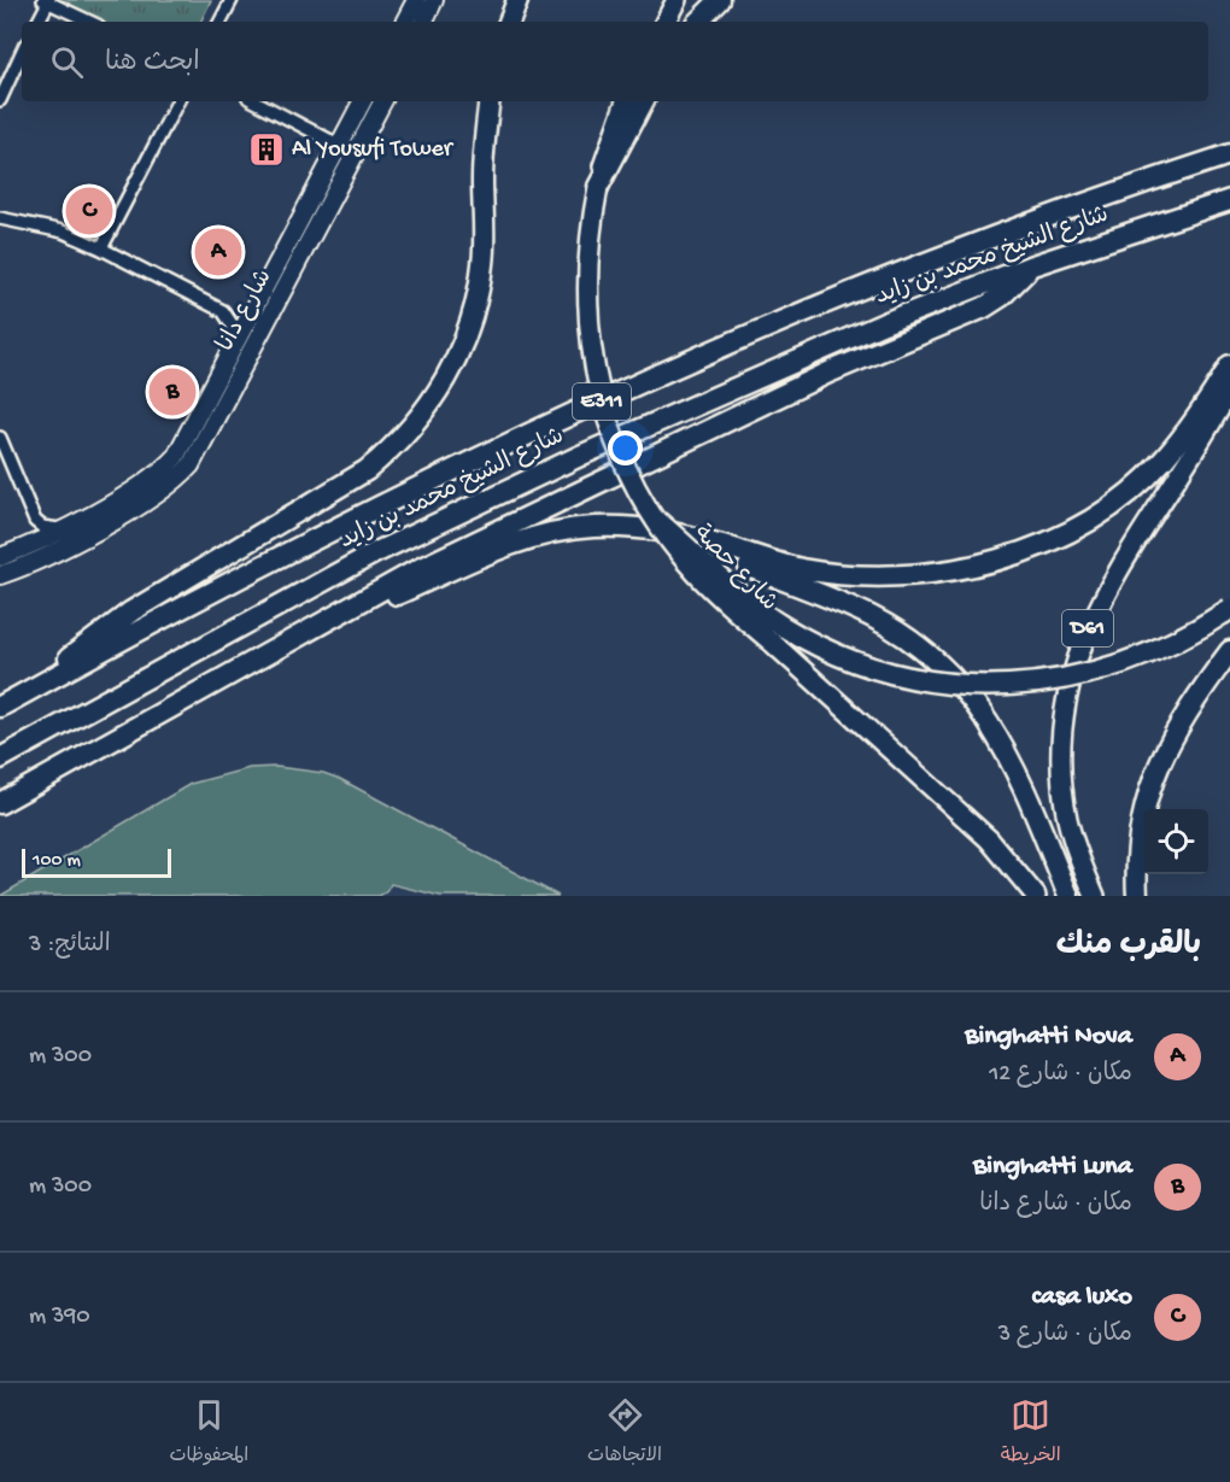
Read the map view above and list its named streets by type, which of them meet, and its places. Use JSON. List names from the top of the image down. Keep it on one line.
{"streets":{"highway":["شارع الشيخ محمد بن زايد","E311"],"main road":["شارع حصة","D61"],"street":["شارع دانا"]},"places":{"building":["Al Yousufi Tower"]},"scale_bar":"100 m","page":{"search":"ابحث هنا","pins":["C","A","B"],"scale":"100 m","heading":["بالقرب منك","النتائج: 3"],"list":[{"mark":"A","name":"Binghatti Nova","note":"مكان · شارع 12","value":"300 m"},{"mark":"B","name":"Binghatti Luna","note":"مكان · شارع دانا","value":"300 m"},{"mark":"C","name":"casa luxo","note":"مكان · شارع 3","value":"390 m"}],"nav":["الخريطة","الاتجاهات","المحفوظات"]}}
